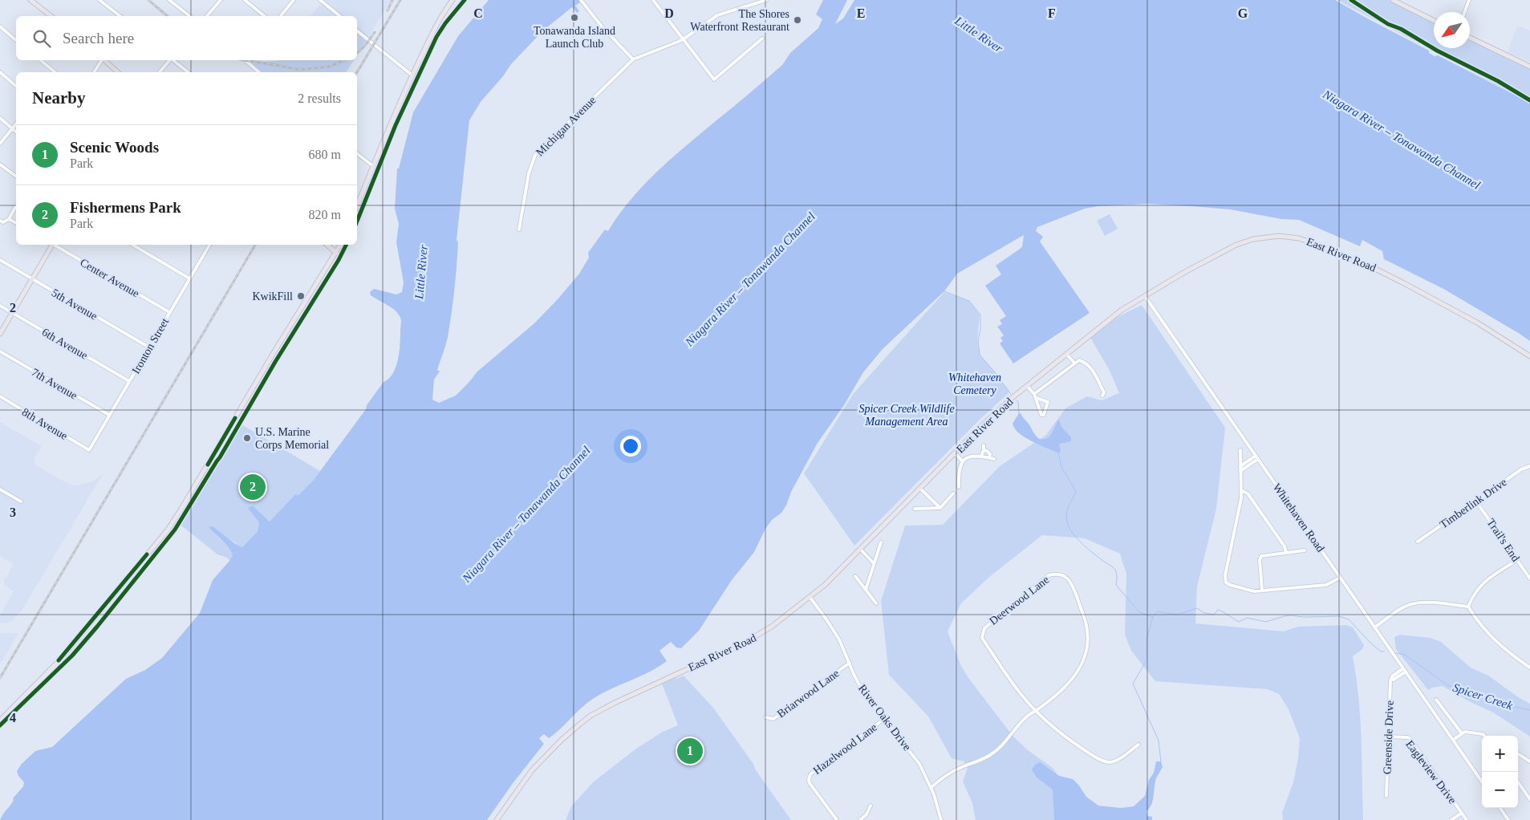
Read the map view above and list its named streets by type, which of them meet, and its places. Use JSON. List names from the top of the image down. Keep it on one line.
{"streets":{"main road":["East River Road"],"street":["Michigan Avenue","Center Avenue","5th Avenue","6th Avenue","Ironton Street","7th Avenue","8th Avenue","Timberlink Drive","Whitehaven Road","Trail's End","Deerwood Lane","Briarwood Lane","River Oaks Drive","Greenside Drive","Hazelwood Lane","Eagleview Drive"]},"crossings":[["East River Road","Whitehaven Road"],["East River Road","River Oaks Drive"],["Center Avenue","Ironton Street"],["5th Avenue","Ironton Street"],["6th Avenue","Ironton Street"],["Ironton Street","7th Avenue"],["Ironton Street","8th Avenue"],["Timberlink Drive","Trail's End"],["Whitehaven Road","Greenside Drive"],["Briarwood Lane","River Oaks Drive"],["River Oaks Drive","Hazelwood Lane"],["Greenside Drive","Eagleview Drive"]],"water":["Little River","Niagara River – Tonawanda Channel","Spicer Creek"],"parks":["Whitehaven Cemetery","Spicer Creek Wildlife Management Area"],"places":["Tonawanda Island Launch Club","The Shores Waterfront Restaurant","KwikFill","U.S. Marine Corps Memorial"],"north":"bottom left","page":{"search":"Search here","heading":["Nearby","2 results"],"list":[{"mark":"1","name":"Scenic Woods","note":"Park","value":"680 m"},{"mark":"2","name":"Fishermens Park","note":"Park","value":"820 m"}],"pins":["2","1"],"map_buttons":["+","−"]},"grid":{"columns":["C","D","E","F","G"],"rows":["2","3","4"]}}
